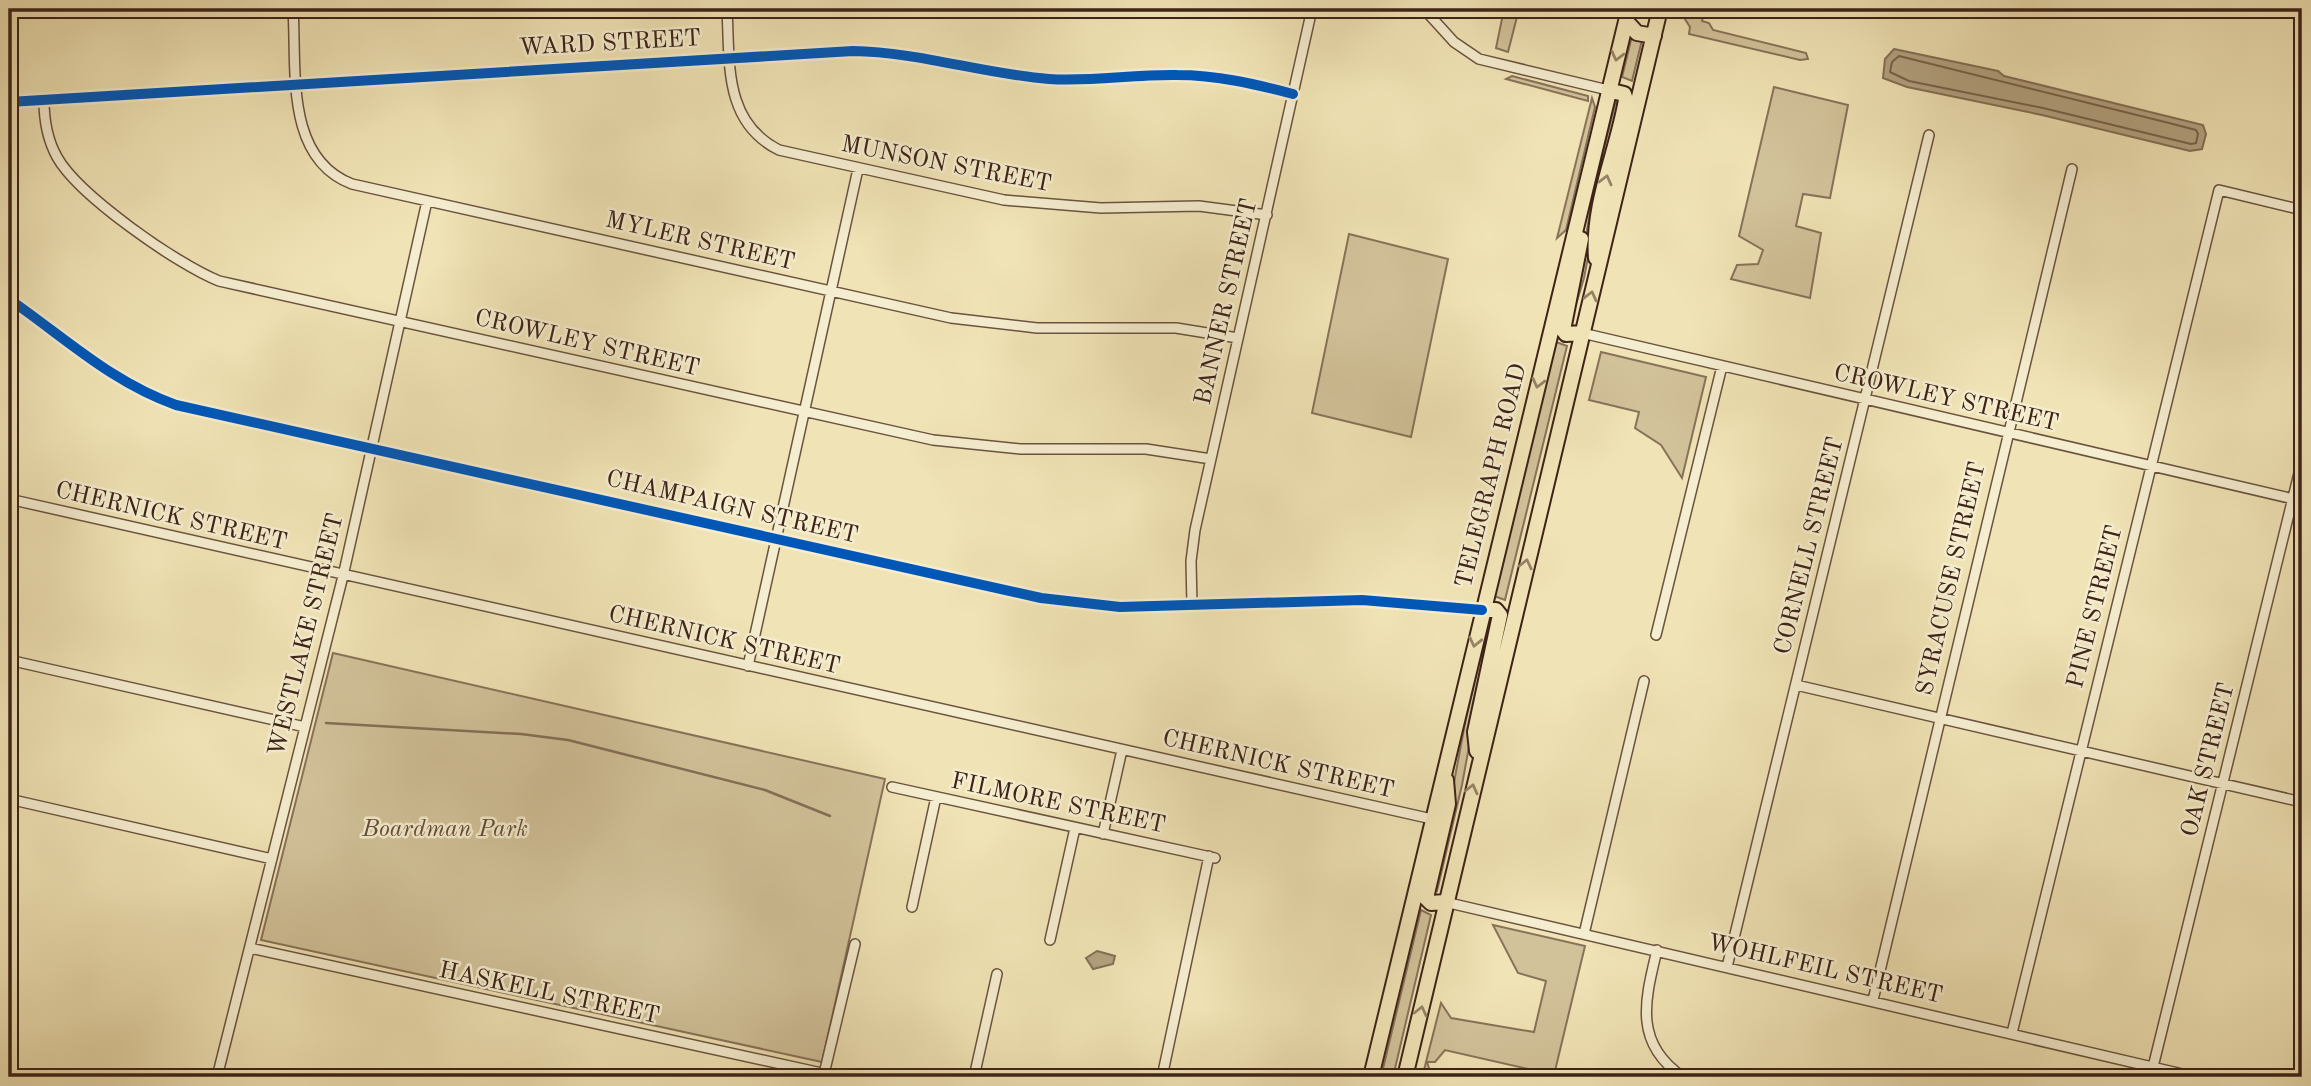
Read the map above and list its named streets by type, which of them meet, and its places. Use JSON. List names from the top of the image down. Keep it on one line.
{"streets":{"main road":["TELEGRAPH ROAD"],"street":["WARD STREET","MUNSON STREET","MYLER STREET","BANNER STREET","CROWLEY STREET","CHAMPAIGN STREET","CHERNICK STREET","CORNELL STREET","SYRACUSE STREET","PINE STREET","WESTLAKE STREET","OAK STREET","FILMORE STREET","WOHLFEIL STREET","HASKELL STREET"]},"crossings":[["WARD STREET","MUNSON STREET"],["WARD STREET","MYLER STREET"],["WARD STREET","BANNER STREET"],["WARD STREET","CROWLEY STREET"],["MUNSON STREET","BANNER STREET"],["MYLER STREET","BANNER STREET"],["MYLER STREET","WESTLAKE STREET"],["BANNER STREET","CROWLEY STREET"],["BANNER STREET","CHAMPAIGN STREET"],["CROWLEY STREET","CORNELL STREET"],["CROWLEY STREET","SYRACUSE STREET"],["CROWLEY STREET","PINE STREET"],["CROWLEY STREET","WESTLAKE STREET"],["CROWLEY STREET","OAK STREET"],["TELEGRAPH ROAD","CHAMPAIGN STREET"],["TELEGRAPH ROAD","CHERNICK STREET"],["CHAMPAIGN STREET","WESTLAKE STREET"],["CHERNICK STREET","WESTLAKE STREET"],["CORNELL STREET","WOHLFEIL STREET"],["SYRACUSE STREET","WOHLFEIL STREET"],["PINE STREET","WOHLFEIL STREET"],["WESTLAKE STREET","HASKELL STREET"],["OAK STREET","WOHLFEIL STREET"]],"parks":["Boardman Park"]}
